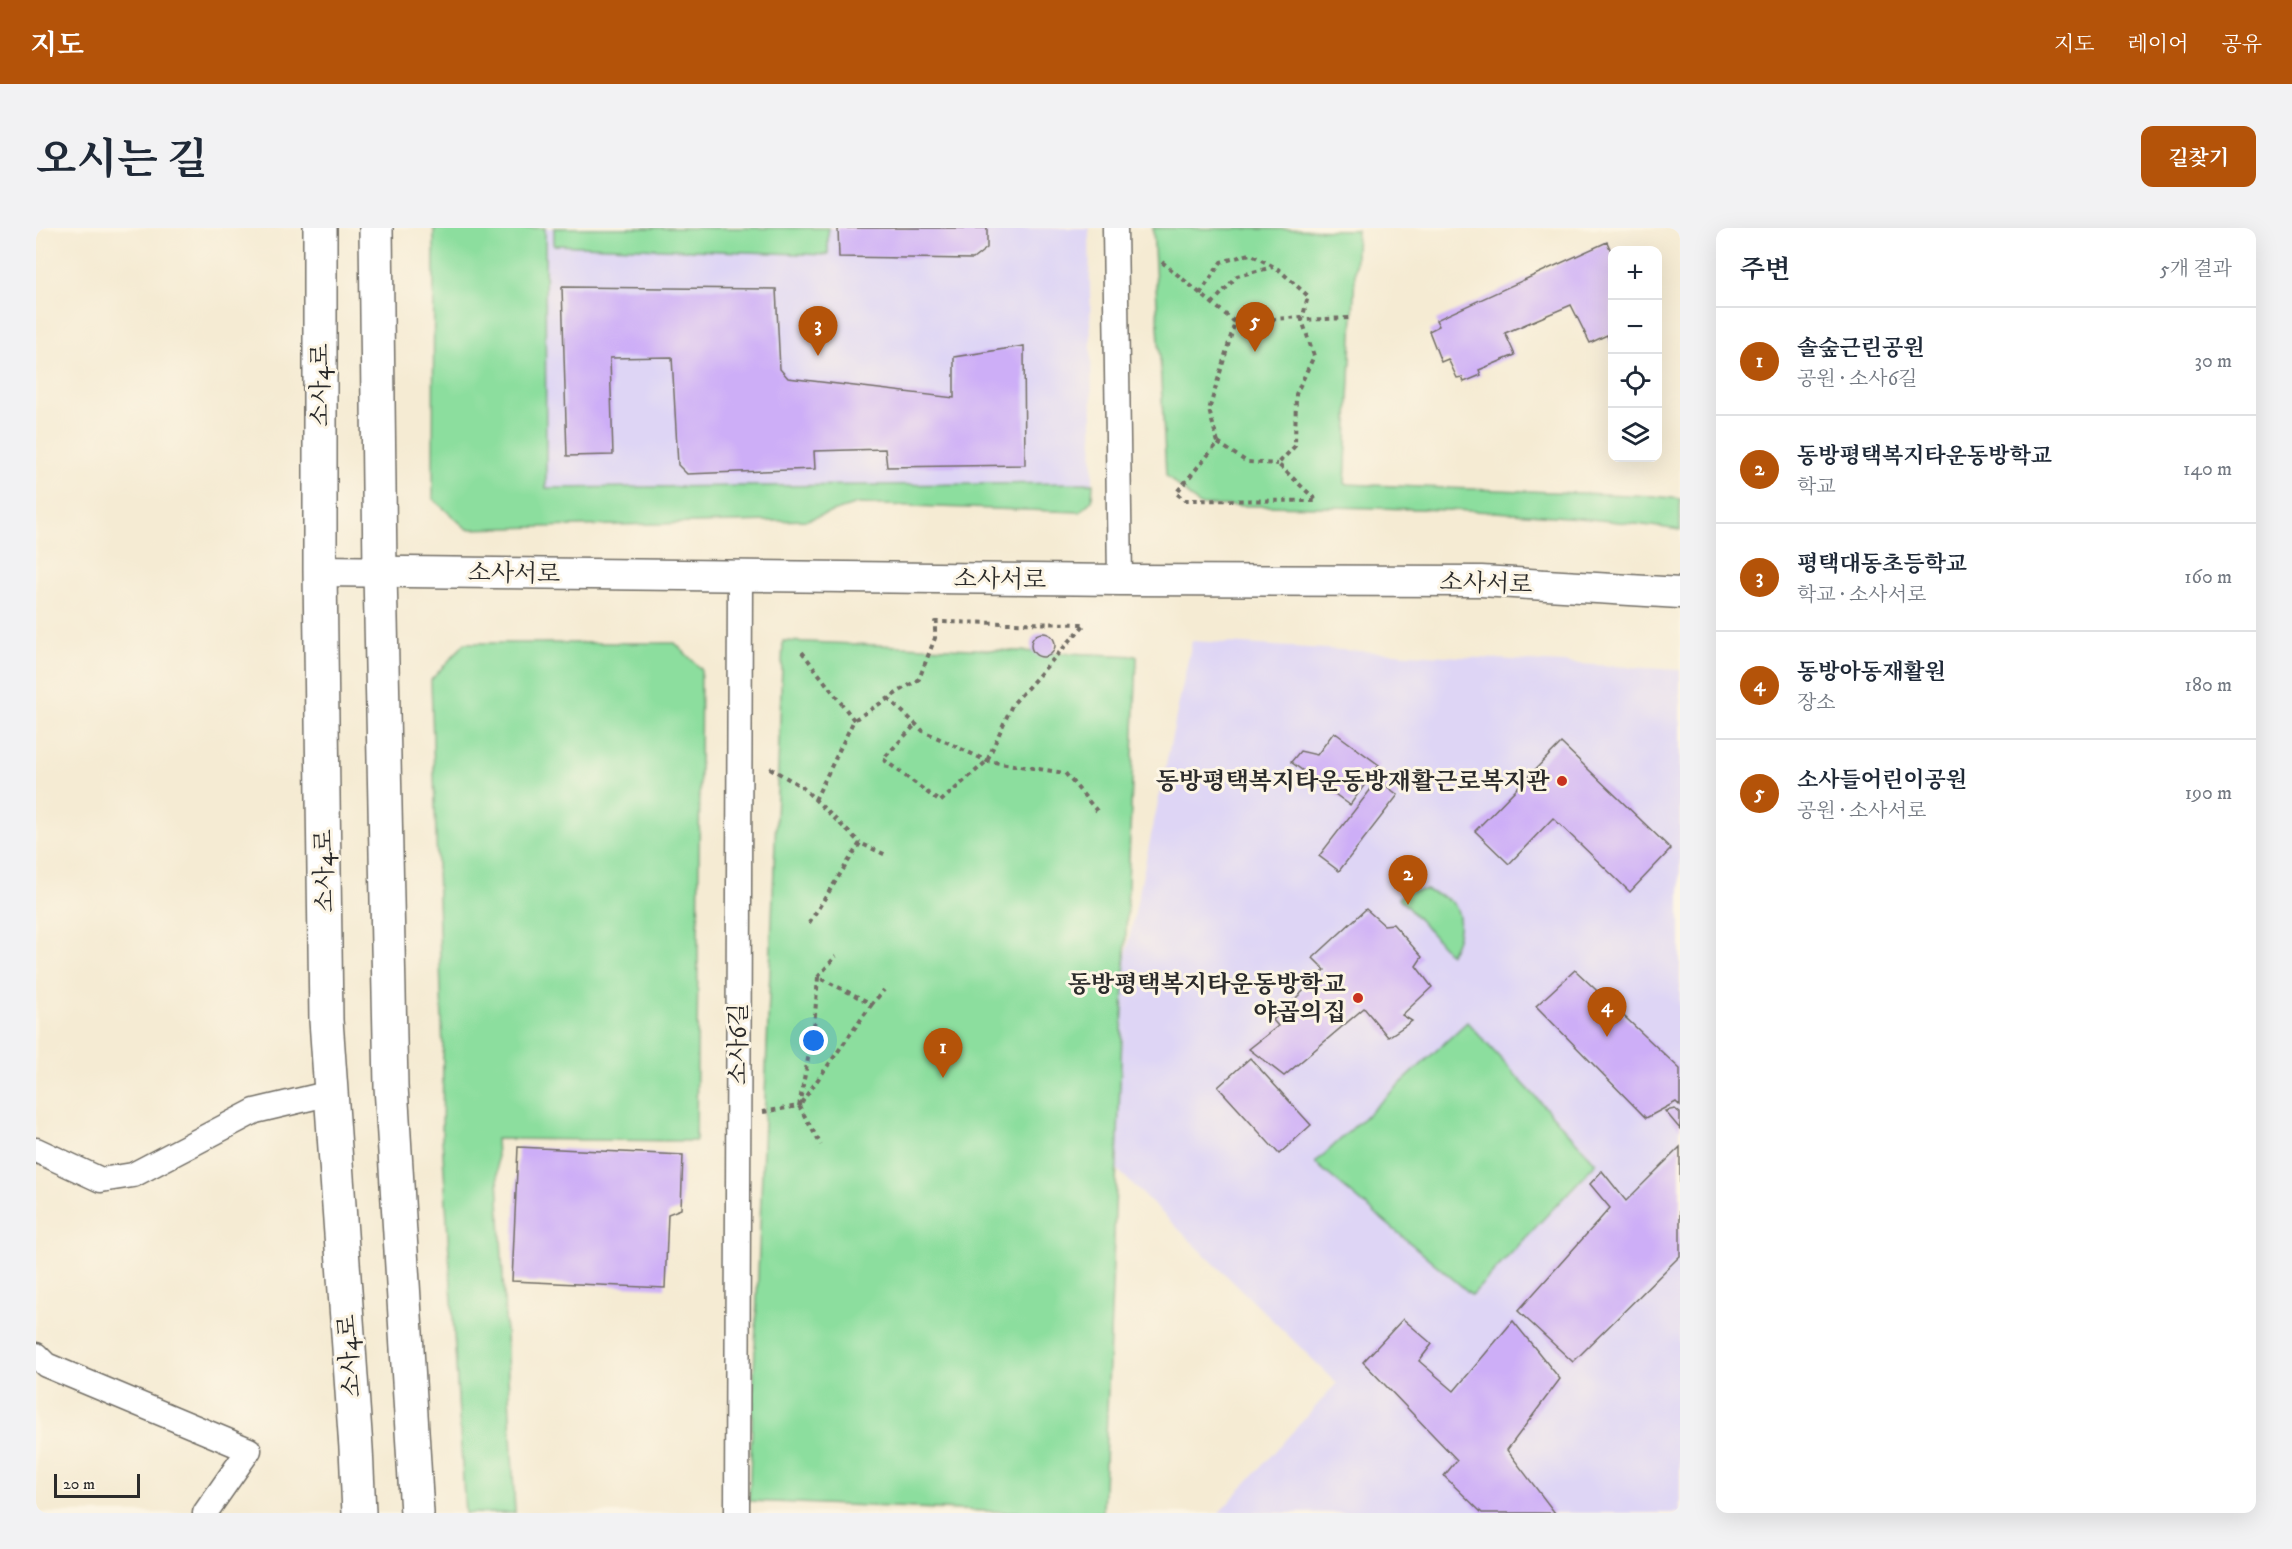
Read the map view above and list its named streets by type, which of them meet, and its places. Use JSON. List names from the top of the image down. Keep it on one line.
{"streets":{"main road":["소사4로"],"street":["소사서로","소사6길"]},"crossings":[["소사4로","소사서로"],["소사서로","소사6길"]],"places":["동방평택복지타운동방재활근로복지관","동방평택복지타운동방학교 야곱의집"],"scale_bar":"20 m","page":{"header":"지도","nav":["지도","레이어","공유"],"title":"오시는 길","buttons":"길찾기","heading":["주변","5개 결과"],"map_buttons":["+","−"],"pins":["5","3","2","4","1"],"list":[{"mark":"1","name":"솔숲근린공원","note":"공원 · 소사6길","value":"30 m"},{"mark":"2","name":"동방평택복지타운동방학교","note":"학교","value":"140 m"},{"mark":"3","name":"평택대동초등학교","note":"학교 · 소사서로","value":"160 m"},{"mark":"4","name":"동방아동재활원","note":"장소","value":"180 m"},{"mark":"5","name":"소사들어린이공원","note":"공원 · 소사서로","value":"190 m"}],"scale":"20 m"}}
